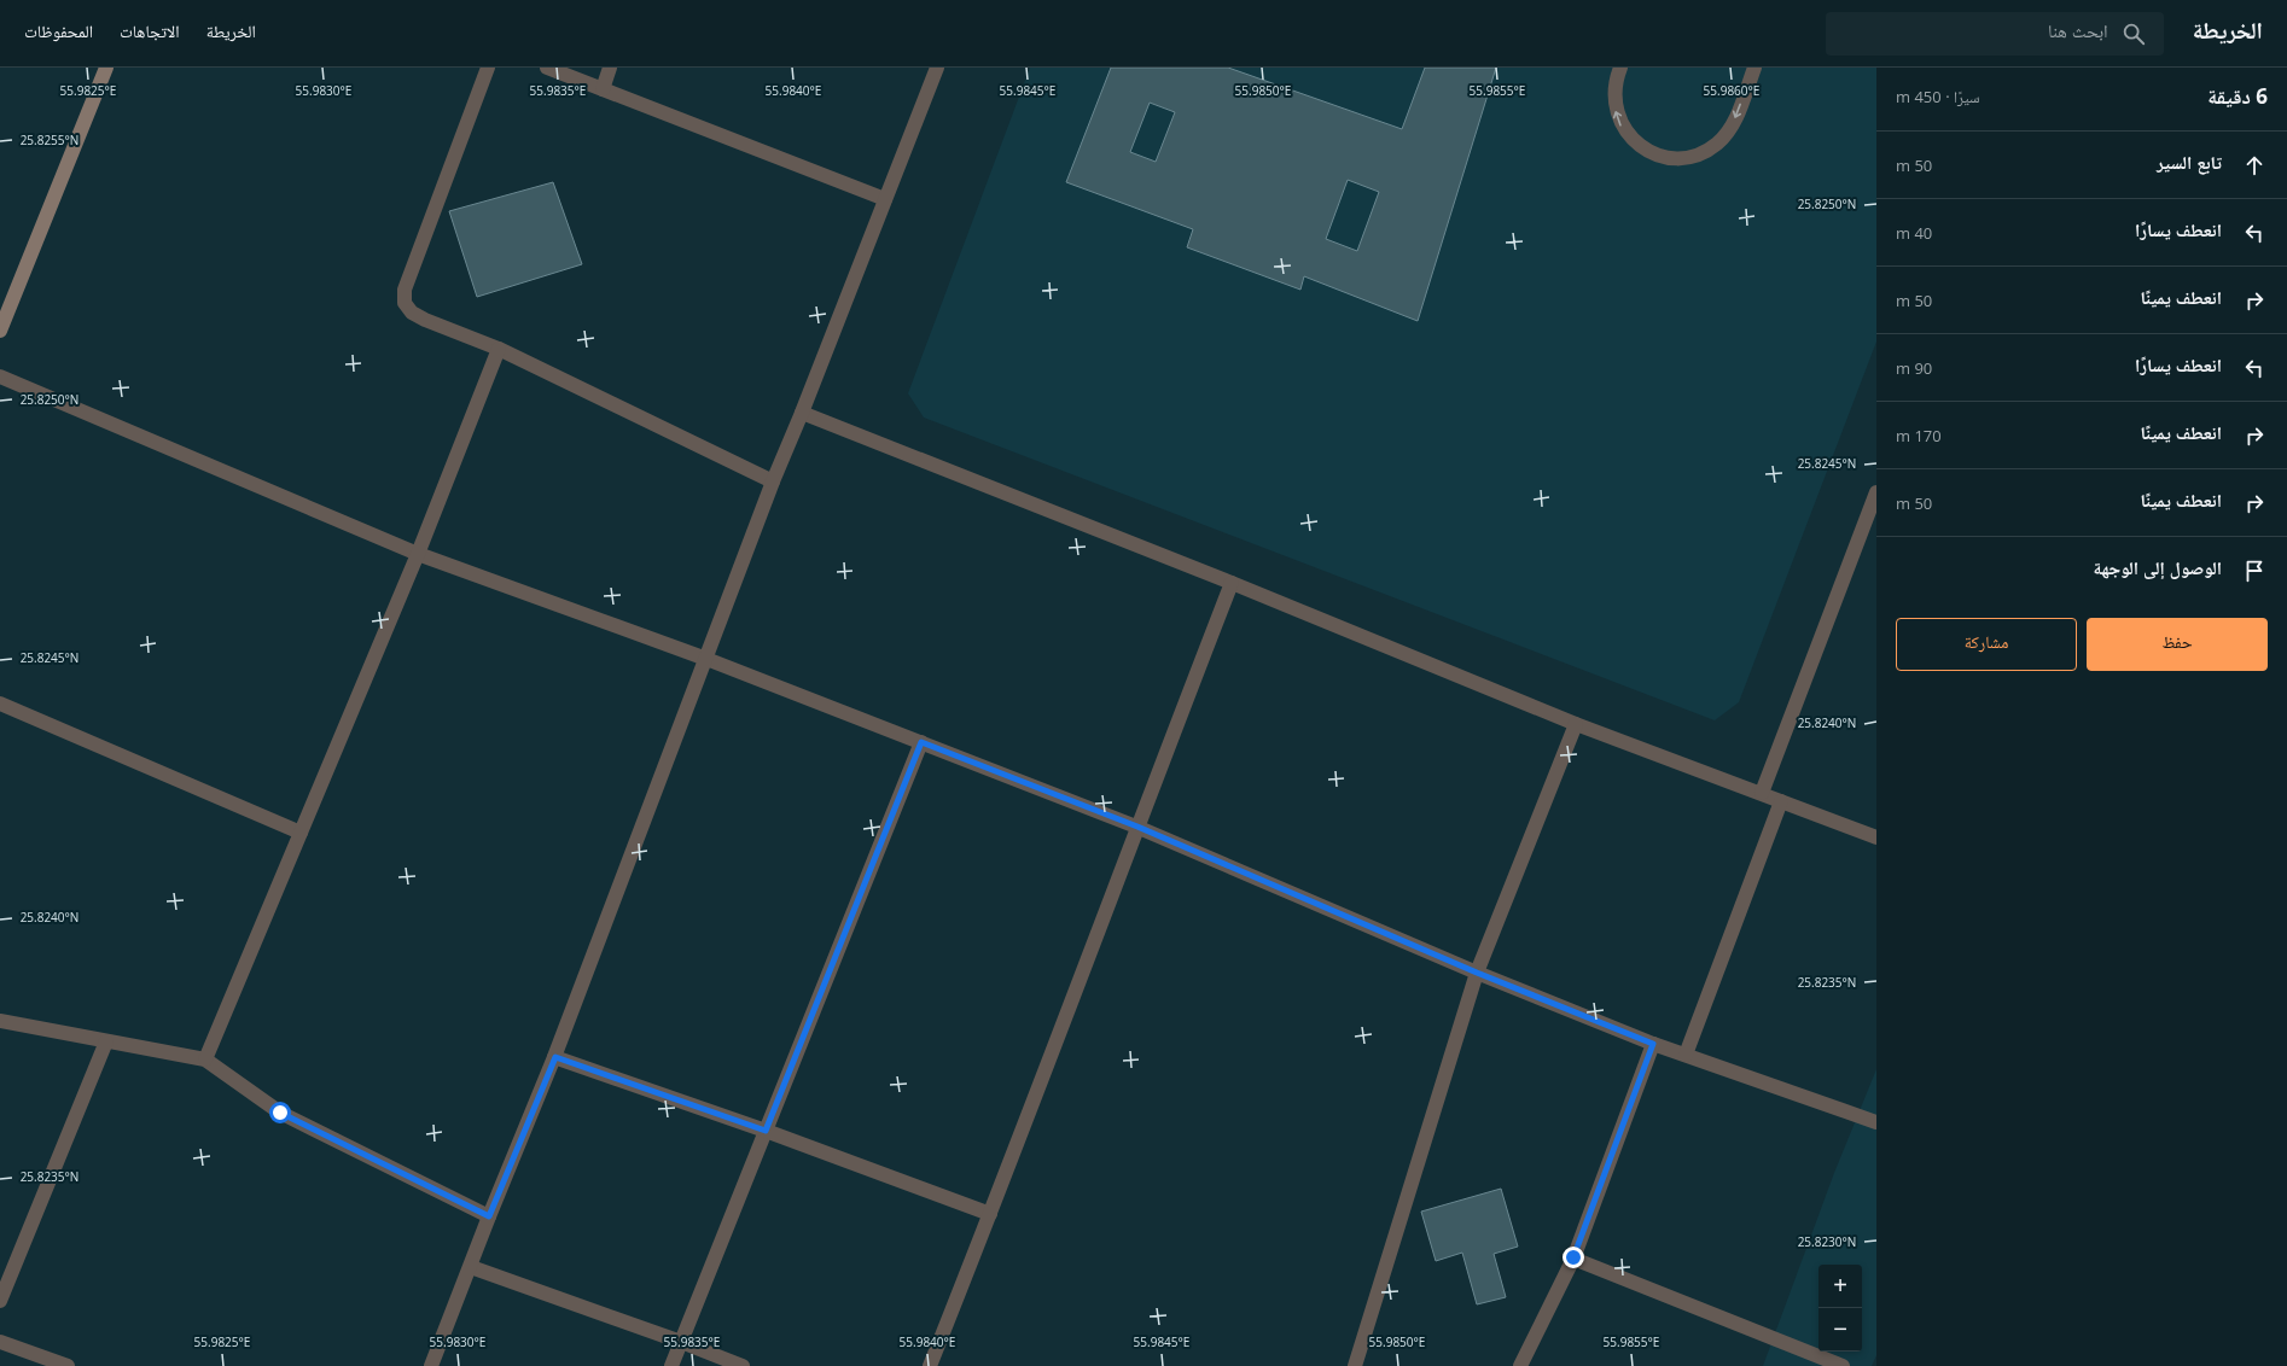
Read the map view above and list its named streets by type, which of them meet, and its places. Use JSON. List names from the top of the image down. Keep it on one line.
{"page":{"header":"الخريطة","search":"ابحث هنا","nav":["الخريطة","الاتجاهات","المحفوظات"],"heading":["6 دقيقة","سيرًا · 450 m"],"list":[["تابع السير","50 m"],["انعطف يسارًا","40 m"],["انعطف يمينًا","50 m"],["انعطف يسارًا","90 m"],["انعطف يمينًا","170 m"],["انعطف يمينًا","50 m"],"الوصول إلى الوجهة"],"buttons":["حفظ","مشاركة"],"map_buttons":["+","−"]},"coordinates":["55.9825°E","55.9830°E","55.9835°E","55.9840°E","55.9845°E","55.9850°E","55.9855°E","55.9860°E","25.8255°N","25.8250°N","25.8245°N","25.8240°N","25.8235°N","25.8230°N"]}
